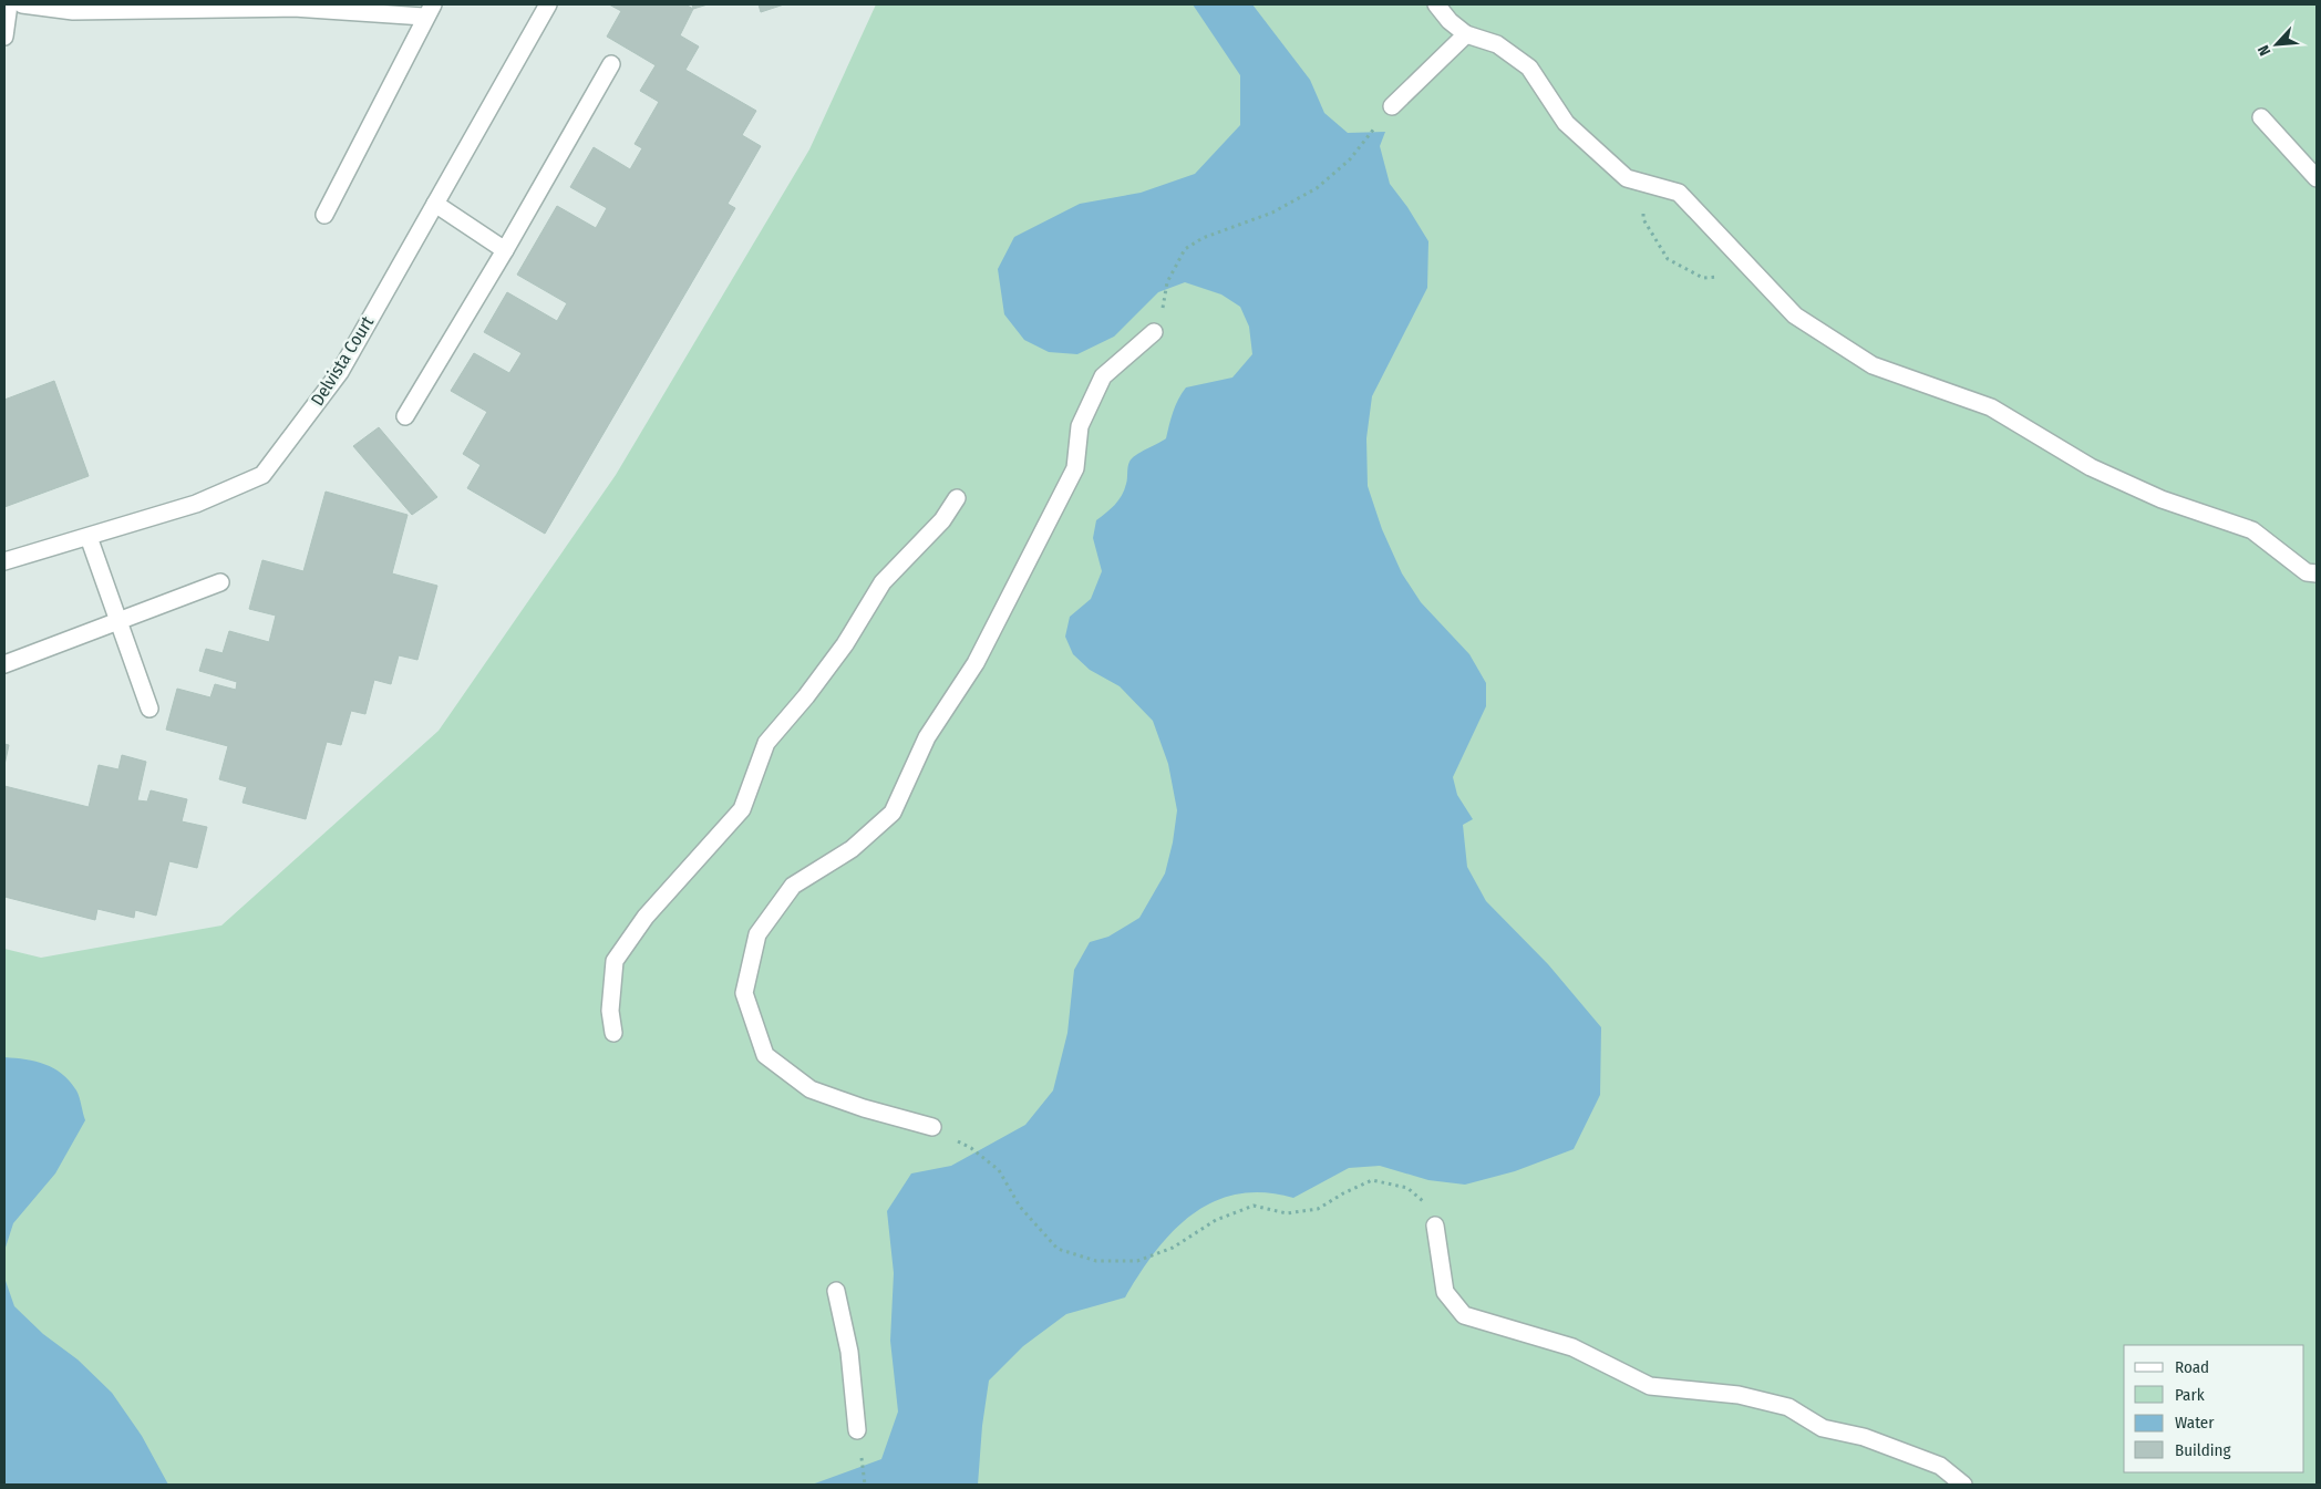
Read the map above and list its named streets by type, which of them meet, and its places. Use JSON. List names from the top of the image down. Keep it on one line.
{"streets":{"street":["Delvista Court"]},"legend":["Road","Park","Water","Building"],"north":"bottom left"}
